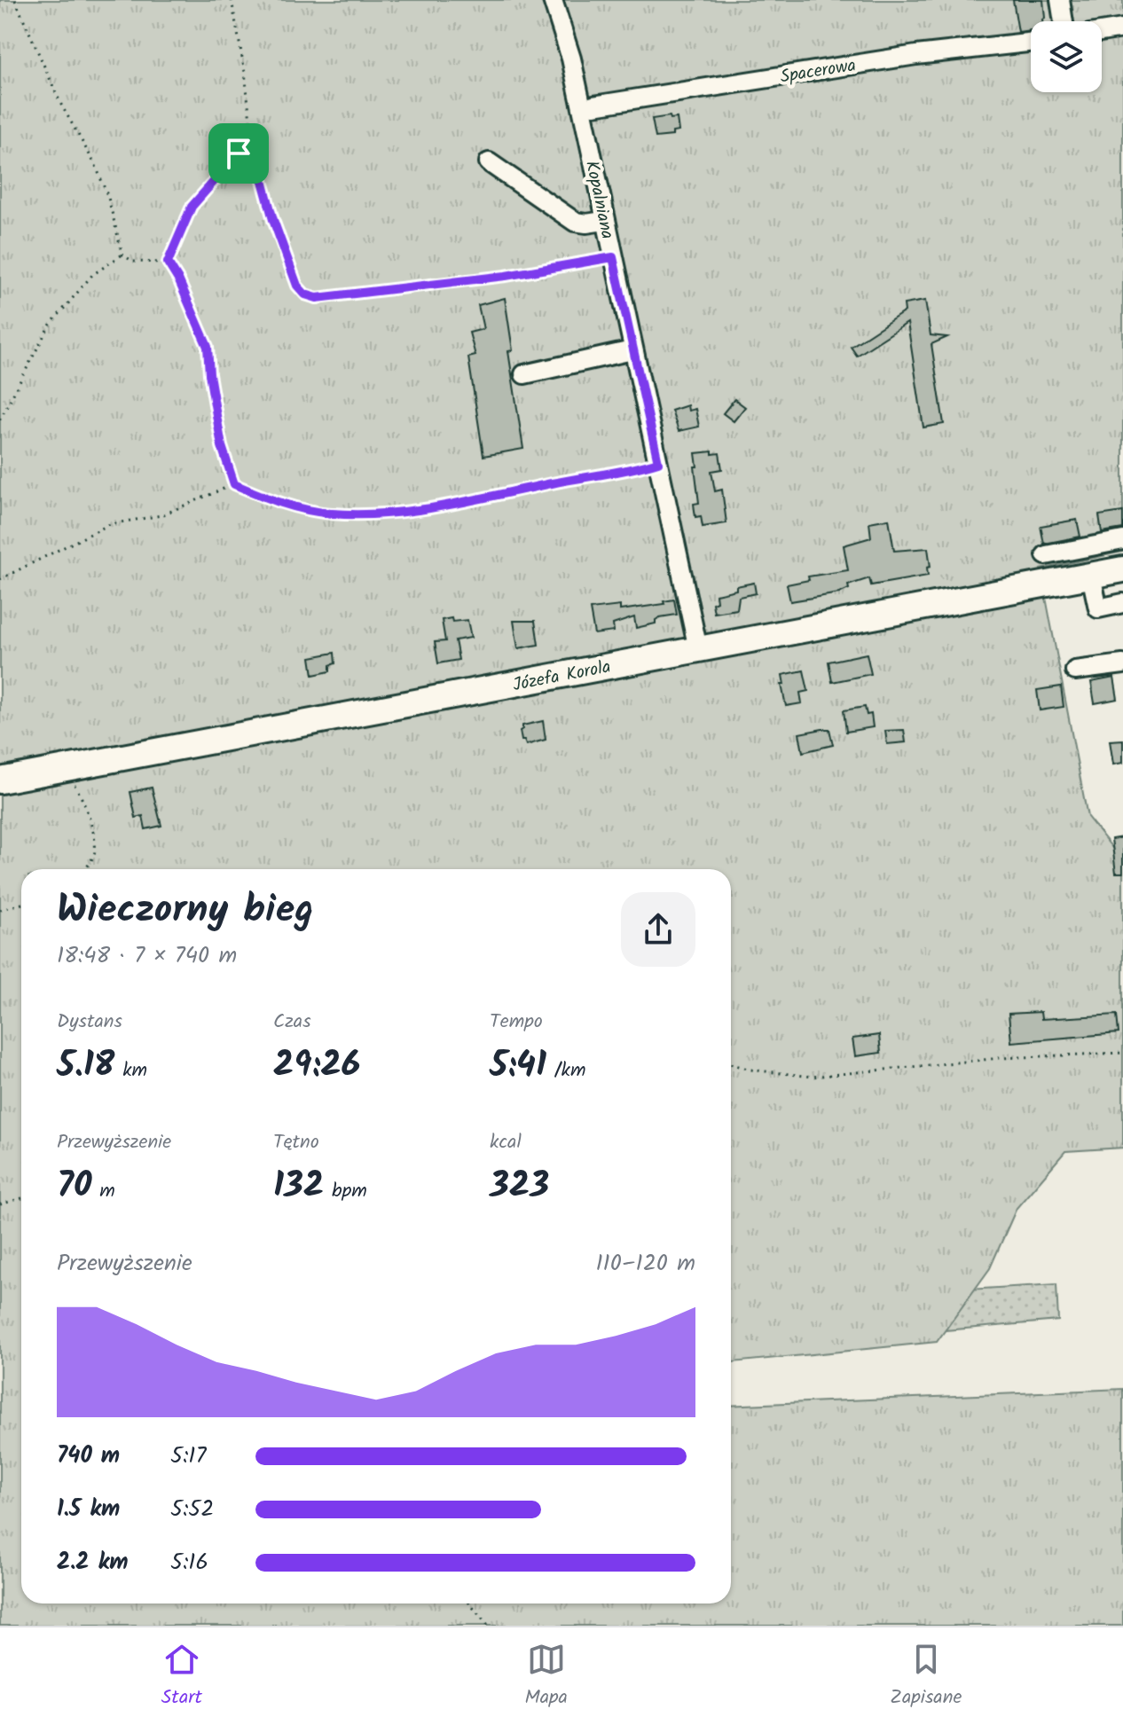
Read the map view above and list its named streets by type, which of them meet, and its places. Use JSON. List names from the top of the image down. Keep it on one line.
{"streets":{"highway":["Józefa Korola"],"street":["Spacerowa","Kopalniana"]},"crossings":[["Kopalniana","Józefa Korola"]],"page":{"heading":["Wieczorny bieg","18:48 · 7 × 740 m"],"stats":[["Dystans","5.18 km"],["Czas","29:26"],["Tempo","5:41 /km"],["Przewyższenie","70 m"],["Tętno","132 bpm"],["kcal","323"]],"chart":["Przewyższenie","110–120 m"],"list":[{"name":"740 m","note":"5:17"},{"name":"1.5 km","note":"5:52"},{"name":"2.2 km","note":"5:16"}],"tabs":["Start","Mapa","Zapisane"]}}
